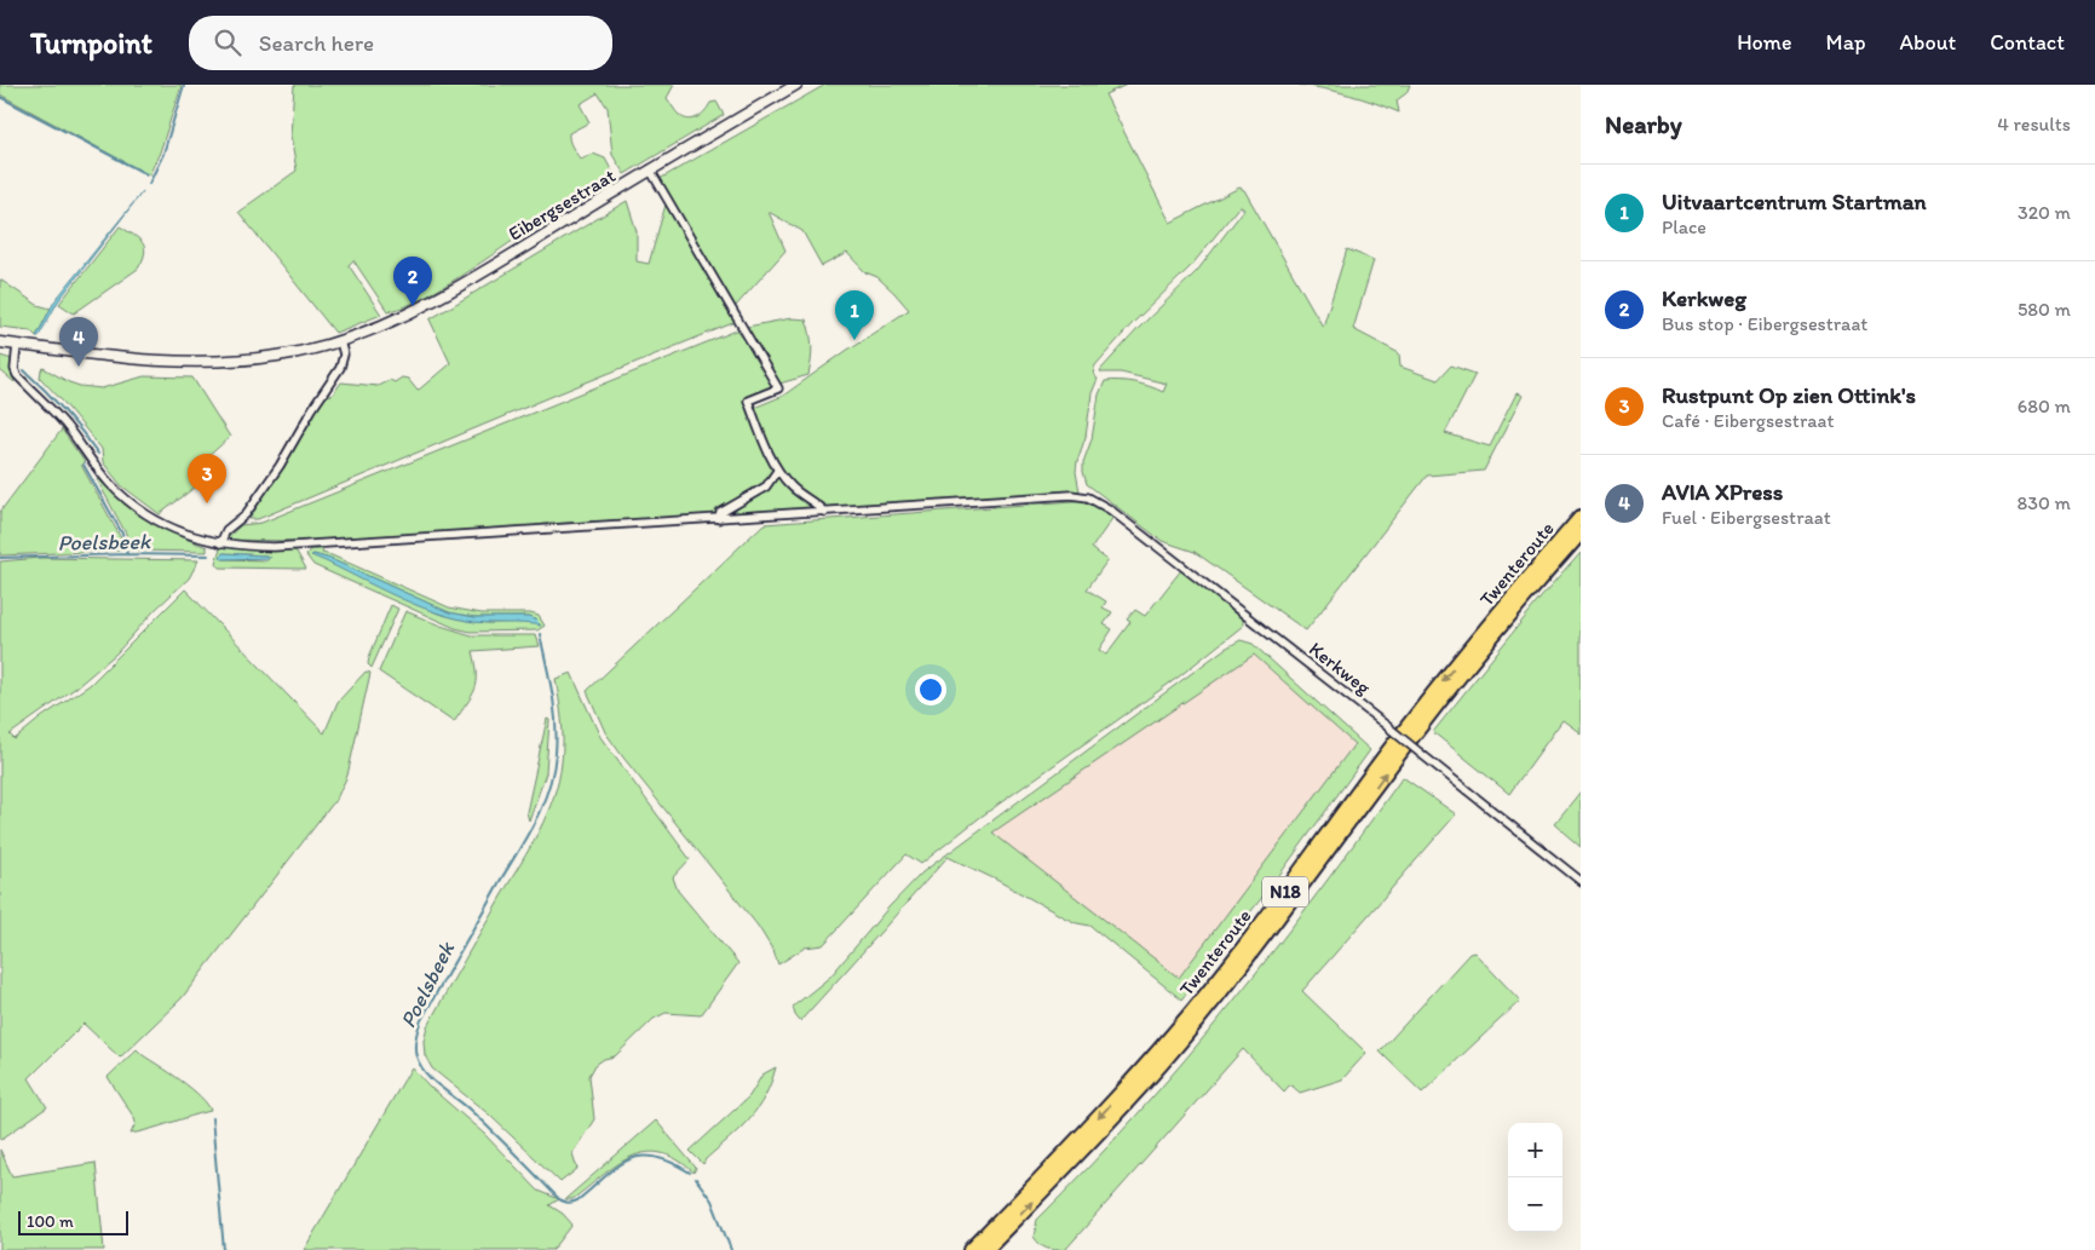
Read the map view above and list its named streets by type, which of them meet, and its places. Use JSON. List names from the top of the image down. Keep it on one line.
{"streets":{"highway":["Twenteroute","N18"],"main road":["Eibergsestraat"],"street":["Kerkweg"]},"water":["Poelsbeek"],"scale_bar":"100 m","page":{"header":"Turnpoint","search":"Search here","nav":["Home","Map","About","Contact"],"heading":["Nearby","4 results"],"list":[{"mark":"1","name":"Uitvaartcentrum Startman","note":"Place","value":"320 m"},{"mark":"2","name":"Kerkweg","note":"Bus stop · Eibergsestraat","value":"580 m"},{"mark":"3","name":"Rustpunt Op zien Ottink's","note":"Café · Eibergsestraat","value":"680 m"},{"mark":"4","name":"AVIA XPress","note":"Fuel · Eibergsestraat","value":"830 m"}],"pins":["2","1","4","3"],"map_buttons":["+","−"],"scale":"100 m"}}
